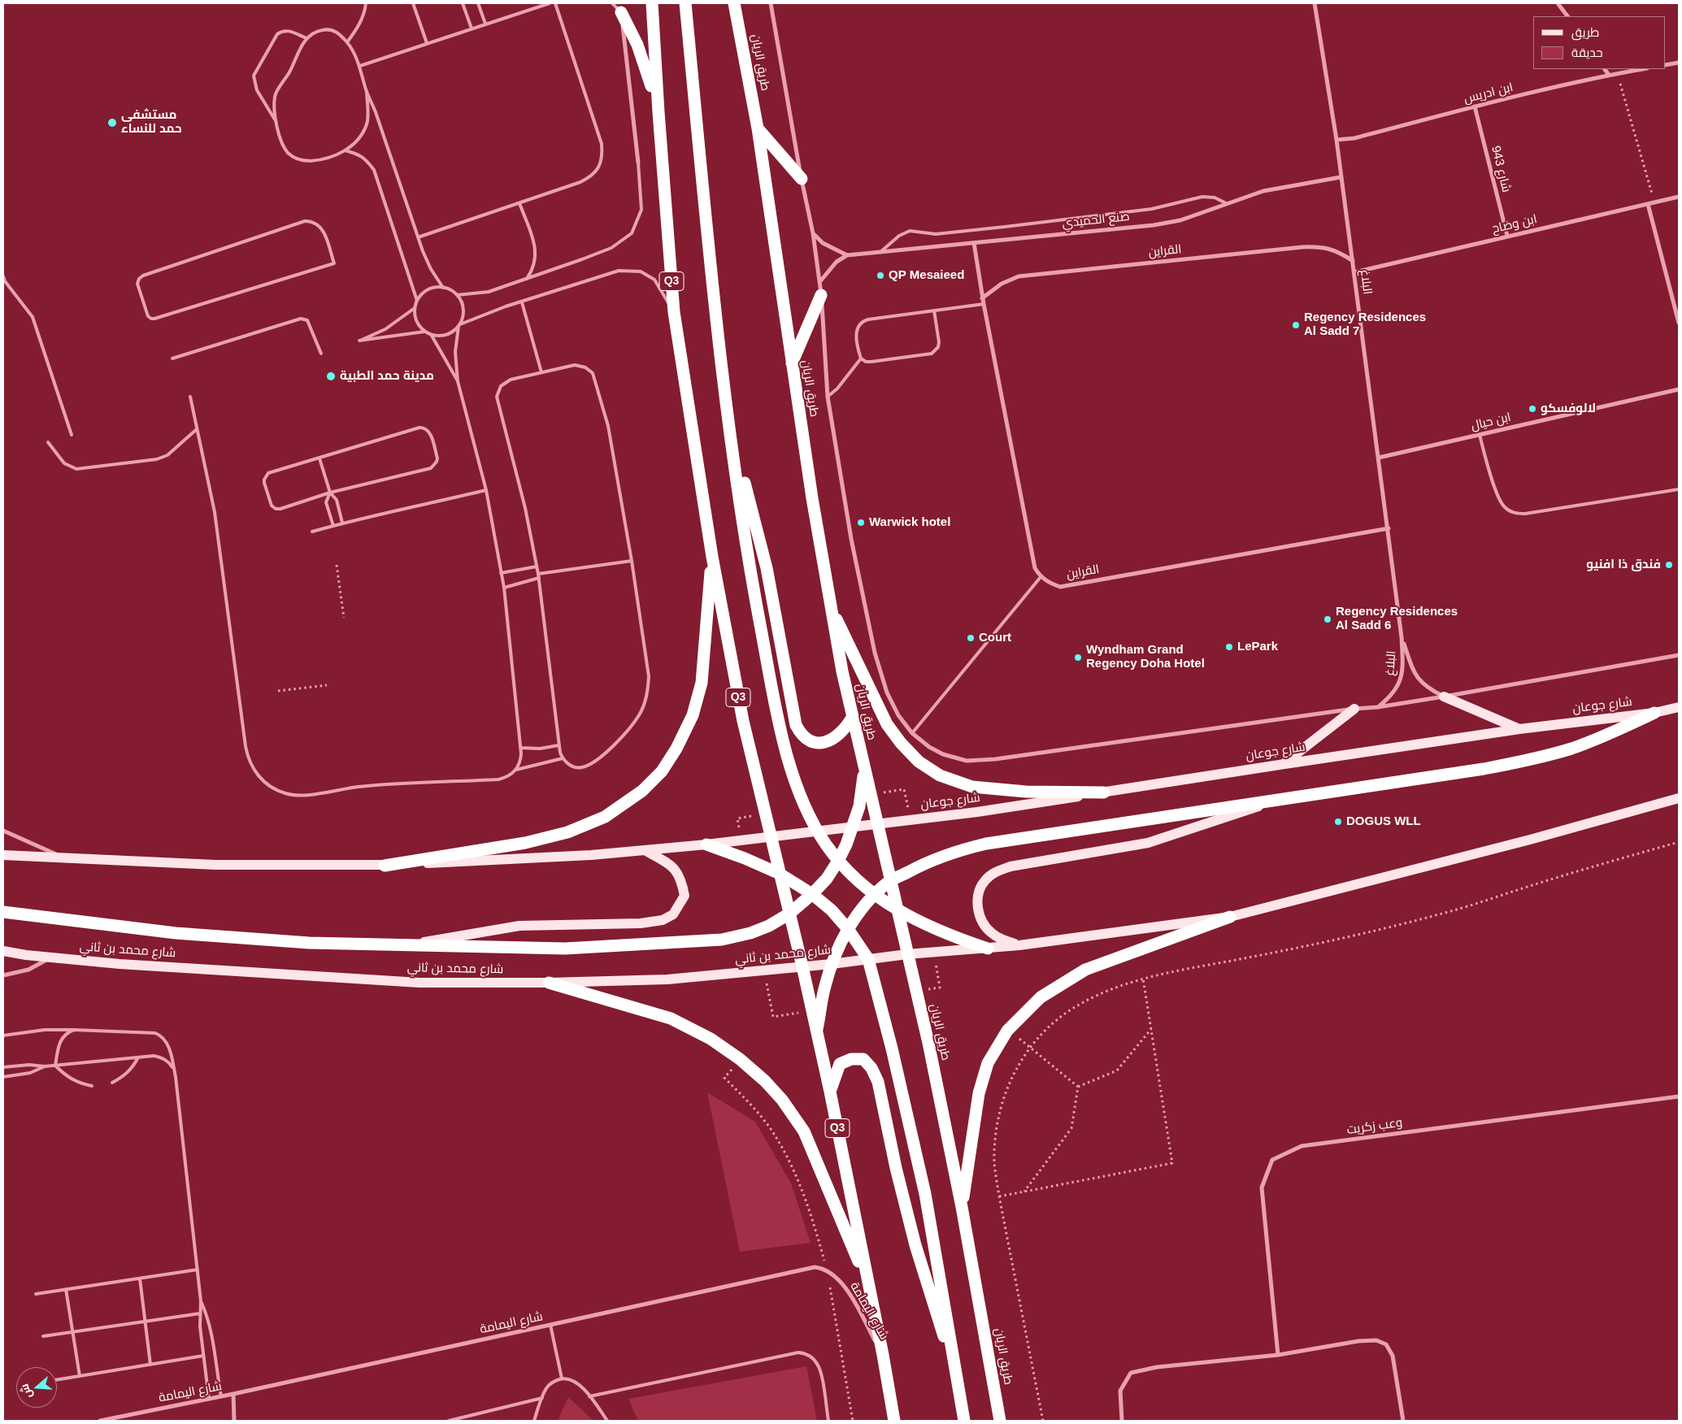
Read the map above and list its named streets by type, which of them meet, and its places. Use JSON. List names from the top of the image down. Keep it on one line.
{"streets":{"highway":["طريق الريان","Q3"],"main road":["شارع جوعان","شارع محمد بن ثاني"],"street":["ابن ادريس","شارع 943","صنع الحميدي","ابن وضاح","القراين","البلاغ","ابن حيال","وعب زكريت","شارع اليمامة"]},"crossings":[["طريق الريان","شارع جوعان"],["طريق الريان","شارع محمد بن ثاني"],["ابن ادريس","شارع 943"],["ابن ادريس","البلاغ"],["شارع 943","ابن وضاح"],["صنع الحميدي","البلاغ"],["ابن وضاح","البلاغ"],["القراين","البلاغ"],["Q3","شارع محمد بن ثاني"],["Q3","شارع اليمامة"],["البلاغ","ابن حيال"]],"places":["مستشفى حمد للنساء","QP Mesaieed","Regency Residences Al Sadd 7","مدينة حمد الطبية","لالوفسكو","Warwick hotel","فندق ذا افنيو","Regency Residences Al Sadd 6","Court","LePark","Wyndham Grand Regency Doha Hotel","DOGUS WLL"],"legend":["طريق","حديقة"],"north":"left"}
